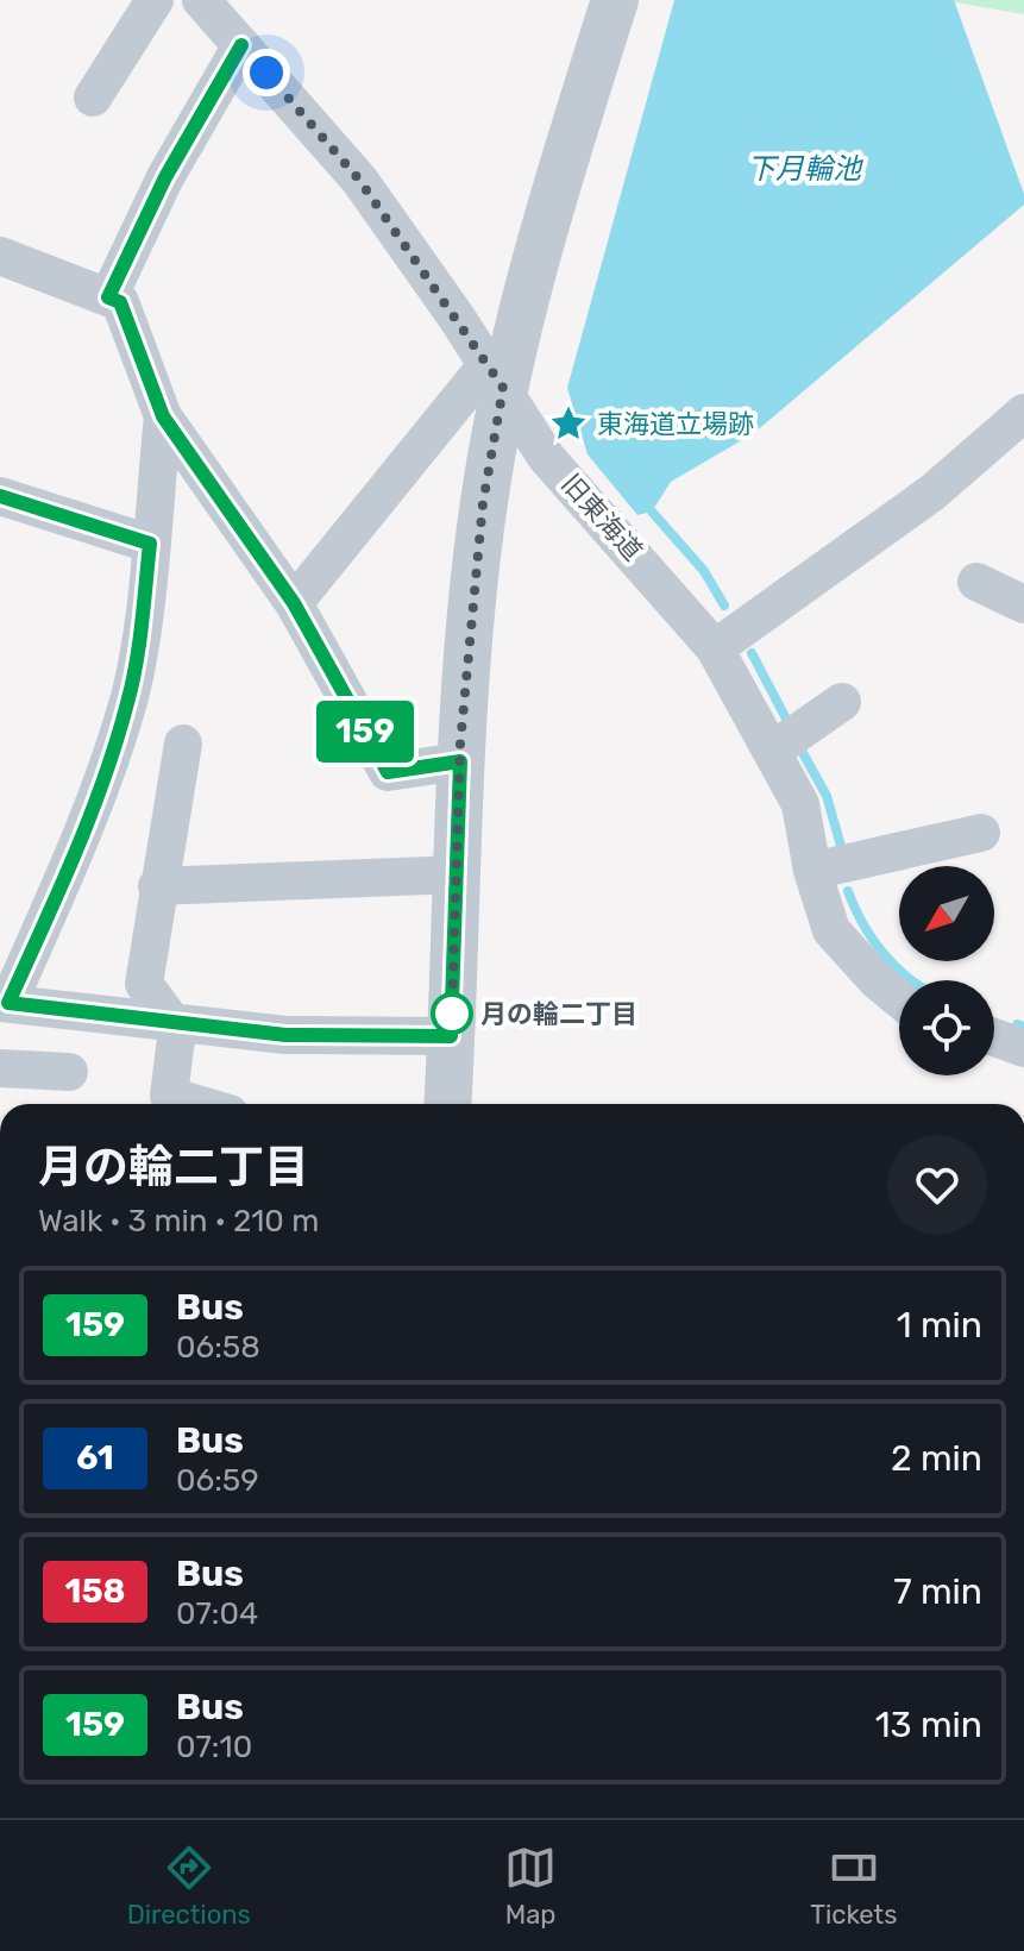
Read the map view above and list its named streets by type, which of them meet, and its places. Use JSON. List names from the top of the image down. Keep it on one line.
{"streets":{"street":["旧東海道"]},"water":["下月輪池"],"places":{"place":["東海道立場跡"],"other":["月の輪二丁目"]},"lines":["bus line 159"],"north":"bottom left","page":{"on_map":"159","heading":["月の輪二丁目","Walk · 3 min · 210 m"],"list":[{"mark":"159","name":"Bus","note":"06:58","value":"1 min"},{"mark":"61","name":"Bus","note":"06:59","value":"2 min"},{"mark":"158","name":"Bus","note":"07:04","value":"7 min"},{"mark":"159","name":"Bus","note":"07:10","value":"13 min"}],"tabs":["Directions","Map","Tickets"]}}
